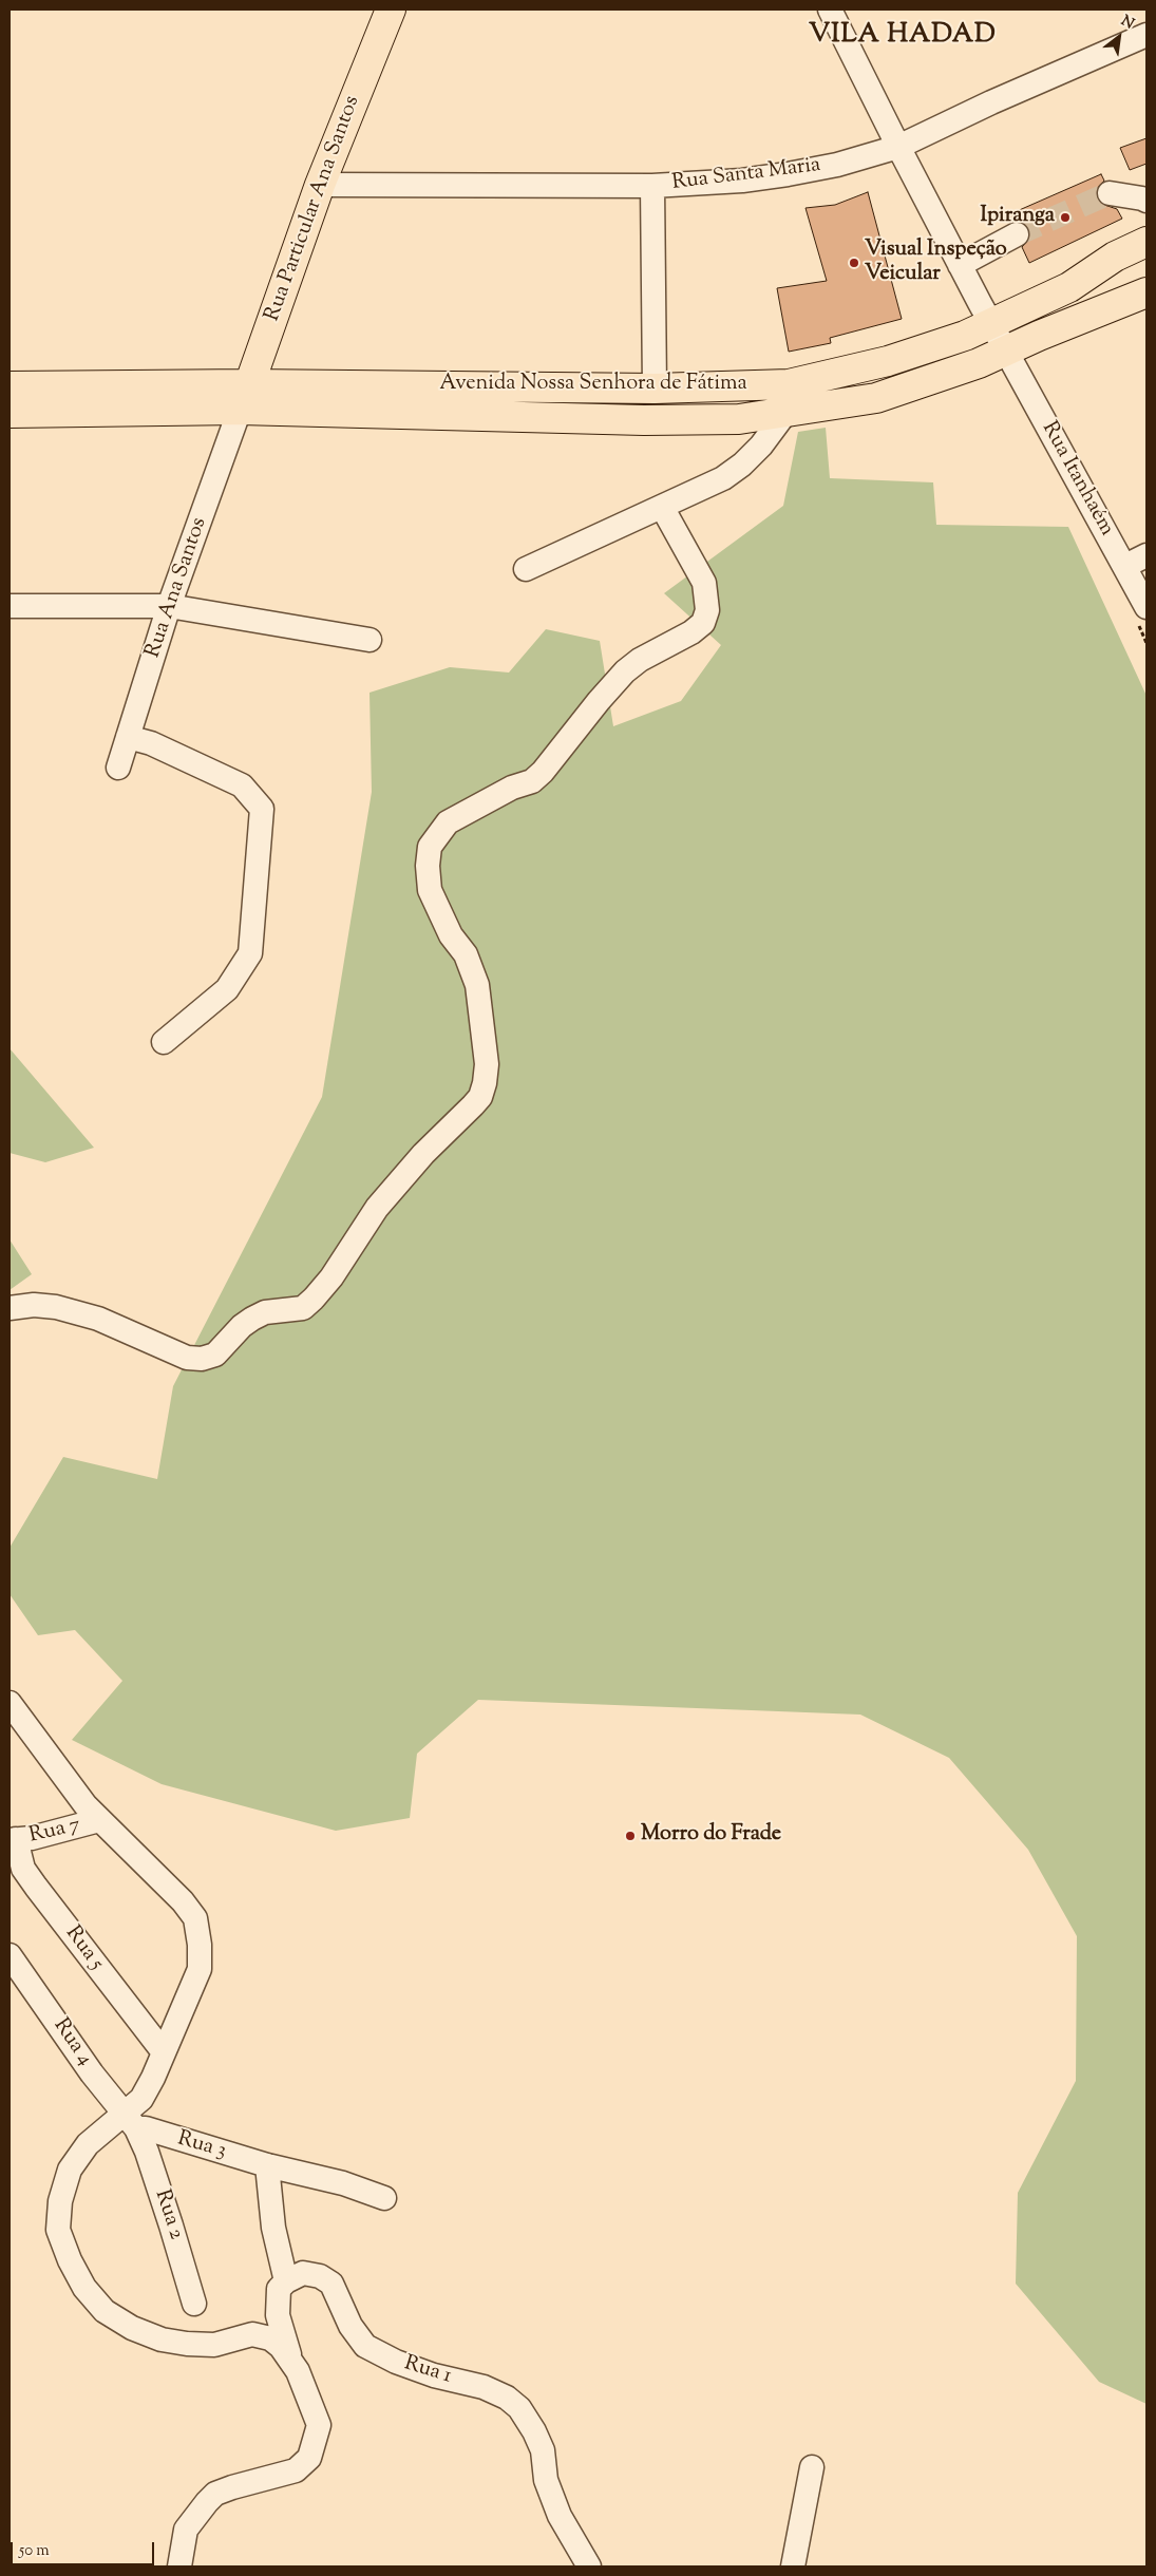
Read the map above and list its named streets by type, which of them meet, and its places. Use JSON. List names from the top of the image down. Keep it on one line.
{"streets":{"main road":["Rua Particular Ana Santos","Avenida Nossa Senhora de Fátima"],"street":["Rua Santa Maria","Rua Itanhaém","Rua Ana Santos","Rua 7","Rua 5","Rua 4","Rua 3","Rua 2","Rua 1"]},"crossings":[["Rua Santa Maria","Rua Particular Ana Santos"],["Rua Santa Maria","Rua Itanhaém"],["Rua Particular Ana Santos","Avenida Nossa Senhora de Fátima"],["Rua Particular Ana Santos","Rua Ana Santos"],["Avenida Nossa Senhora de Fátima","Rua Itanhaém"],["Avenida Nossa Senhora de Fátima","Rua Ana Santos"],["Rua 7","Rua 5"],["Rua 4","Rua 3"],["Rua 4","Rua 2"],["Rua 3","Rua 2"]],"districts":["VILA HADAD"],"places":["Ipiranga","Visual Inspeção Veicular","Morro do Frade"],"scale_bar":"50 m","north":"top right"}
